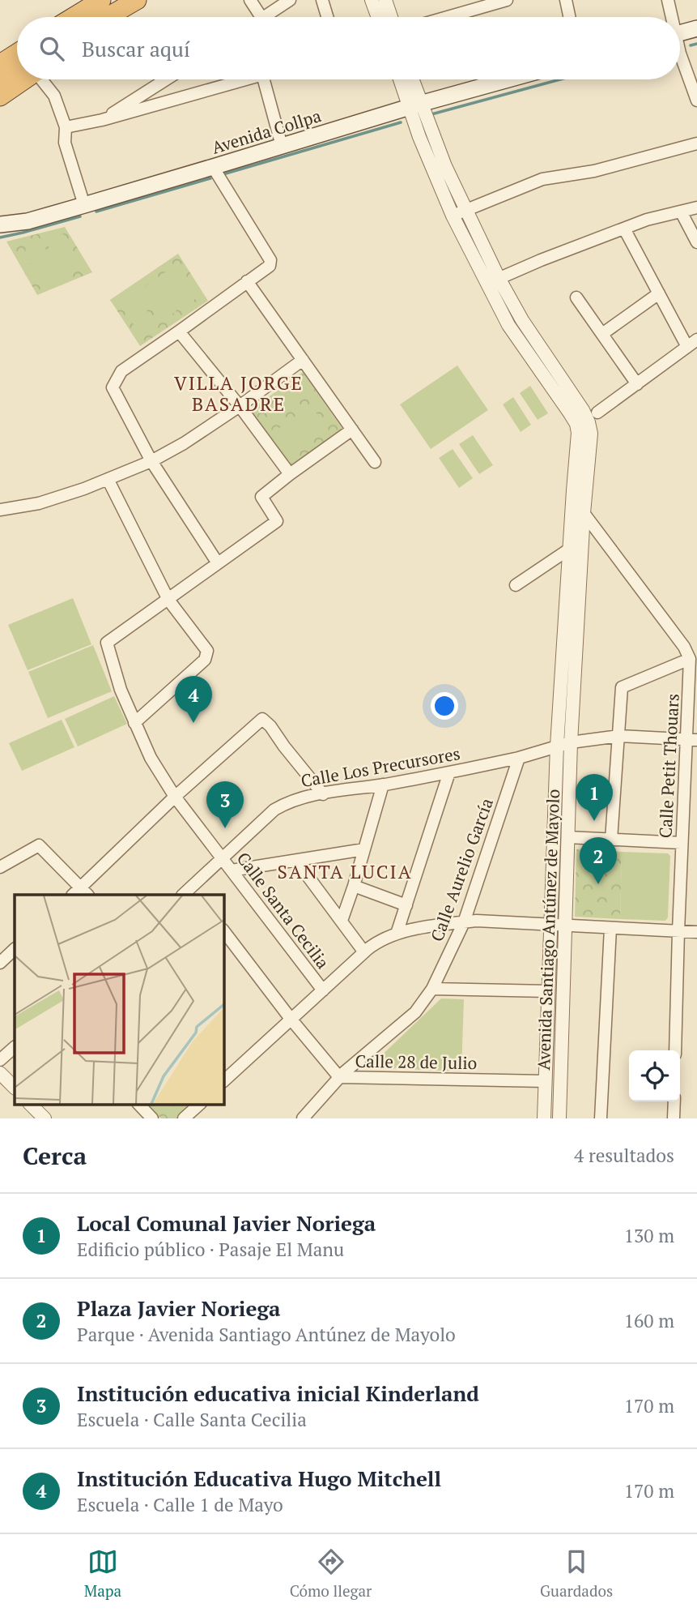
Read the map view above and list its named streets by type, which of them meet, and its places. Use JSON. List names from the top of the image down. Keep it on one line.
{"streets":{"main road":["Avenida Collpa"],"street":["Calle Petit Thouars","Calle Los Precursores","Calle Aurelio García","Calle Santa Cecilia","Avenida Santiago Antúnez de Mayolo","Calle 28 de Julio"]},"crossings":[["Calle Los Precursores","Calle Aurelio García"],["Calle Los Precursores","Calle Santa Cecilia"],["Calle Aurelio García","Calle 28 de Julio"],["Avenida Santiago Antúnez de Mayolo","Calle 28 de Julio"]],"districts":["VILLA JORGE BASADRE","SANTA LUCIA"],"page":{"search":"Buscar aquí","pins":["4","1","3","2"],"heading":["Cerca","4 resultados"],"list":[{"mark":"1","name":"Local Comunal Javier Noriega","note":"Edificio público · Pasaje El Manu","value":"130 m"},{"mark":"2","name":"Plaza Javier Noriega","note":"Parque · Avenida Santiago Antúnez de Mayolo","value":"160 m"},{"mark":"3","name":"Institución educativa inicial Kinderland","note":"Escuela · Calle Santa Cecilia","value":"170 m"},{"mark":"4","name":"Institución Educativa Hugo Mitchell","note":"Escuela · Calle 1 de Mayo","value":"170 m"}],"nav":["Mapa","Cómo llegar","Guardados"]}}
